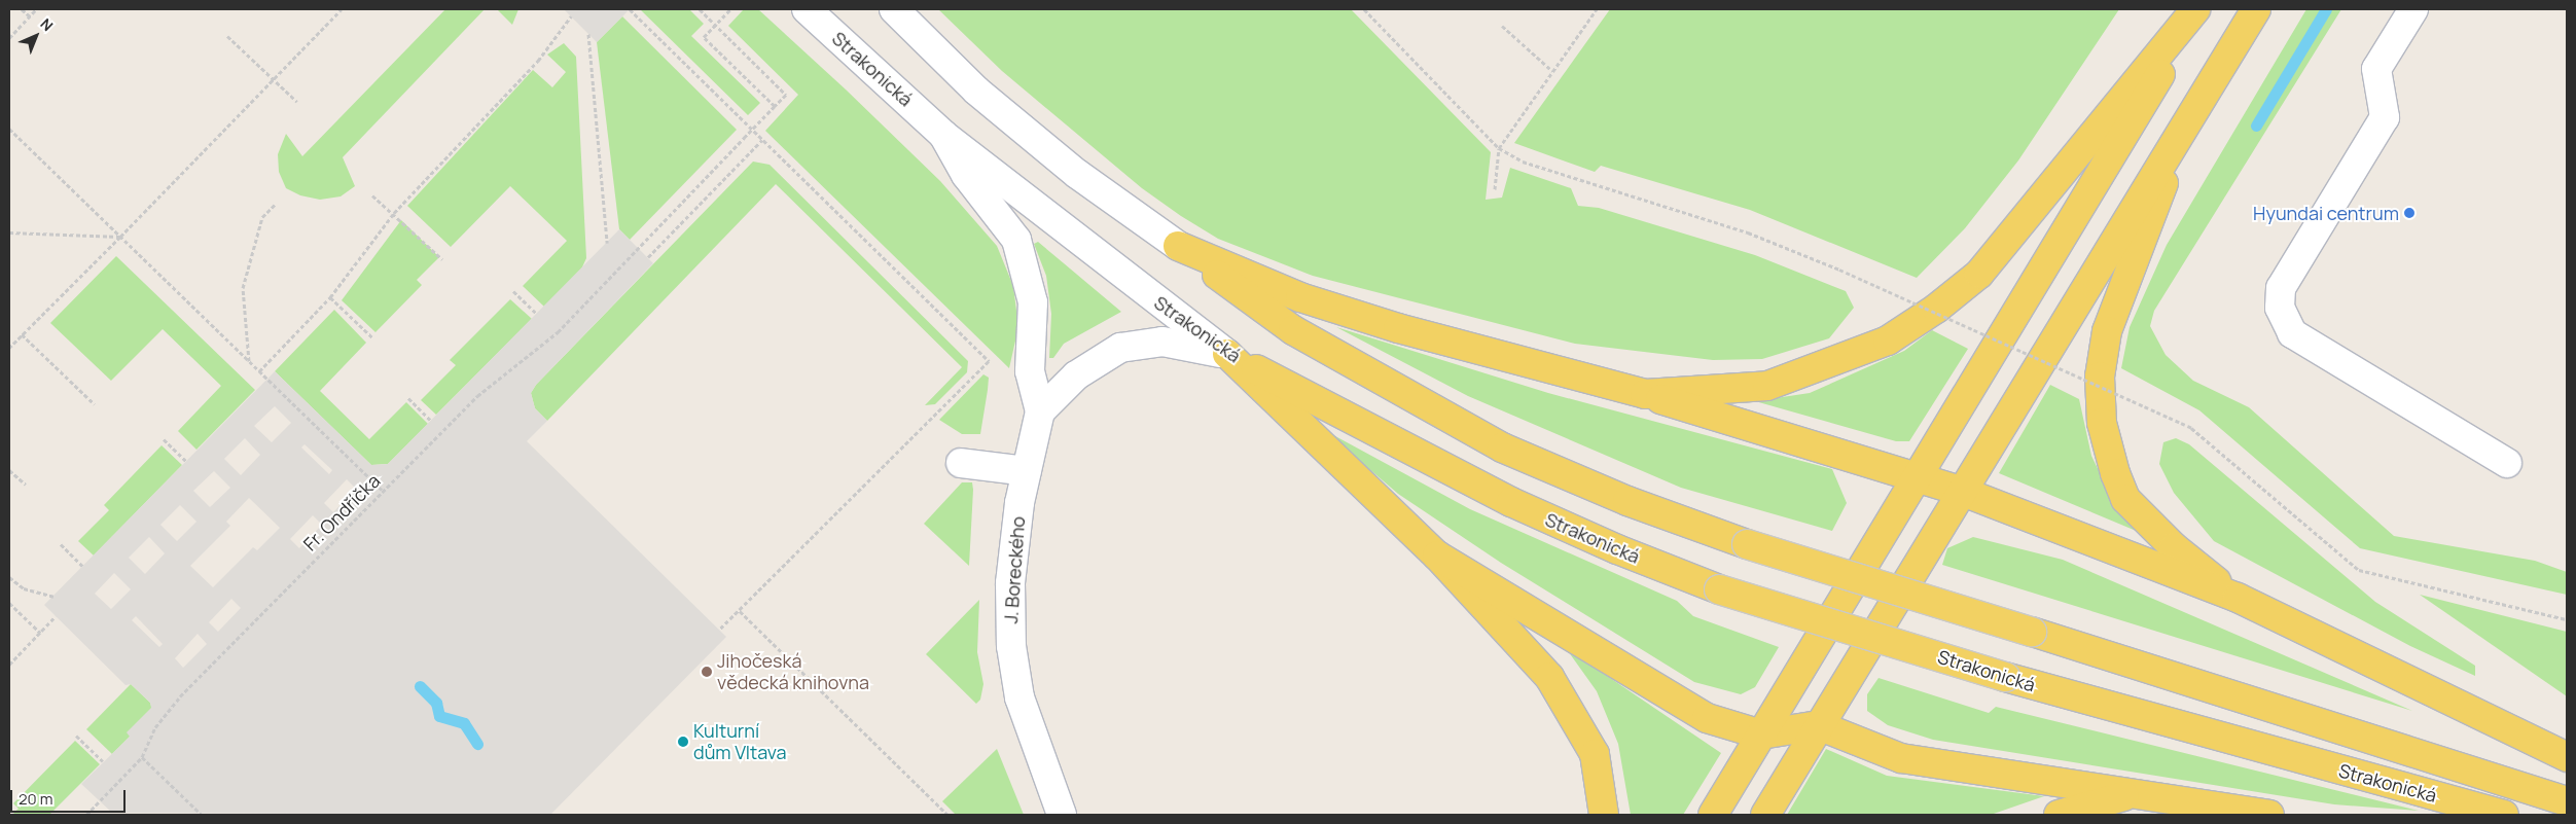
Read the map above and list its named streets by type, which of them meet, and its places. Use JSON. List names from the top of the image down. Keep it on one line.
{"streets":{"main road":["Strakonická"],"street":["J. Boreckého"],"path":["Fr. Ondříčka"]},"crossings":[["Strakonická","J. Boreckého"]],"places":["Hyundai centrum","Jihočeská vědecká knihovna","Kulturní dům Vltava"],"scale_bar":"20 m","north":"top right"}
